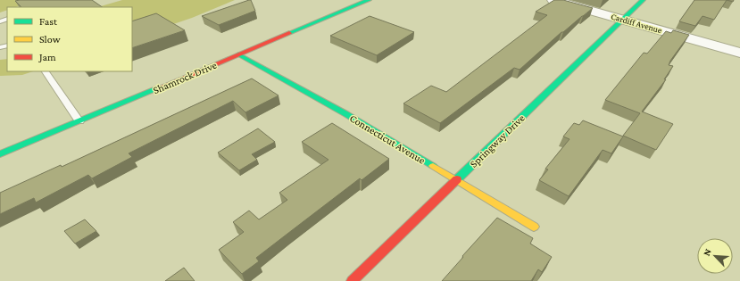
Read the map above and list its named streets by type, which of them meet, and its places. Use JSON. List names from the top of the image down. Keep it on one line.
{"streets":{"street":["Cardiff Avenue","Shamrock Drive","Connecticut Avenue","Springway Drive"]},"crossings":[["Cardiff Avenue","Springway Drive"],["Shamrock Drive","Connecticut Avenue"],["Connecticut Avenue","Springway Drive"]],"legend":["Fast","Slow","Jam"],"north":"top left"}
